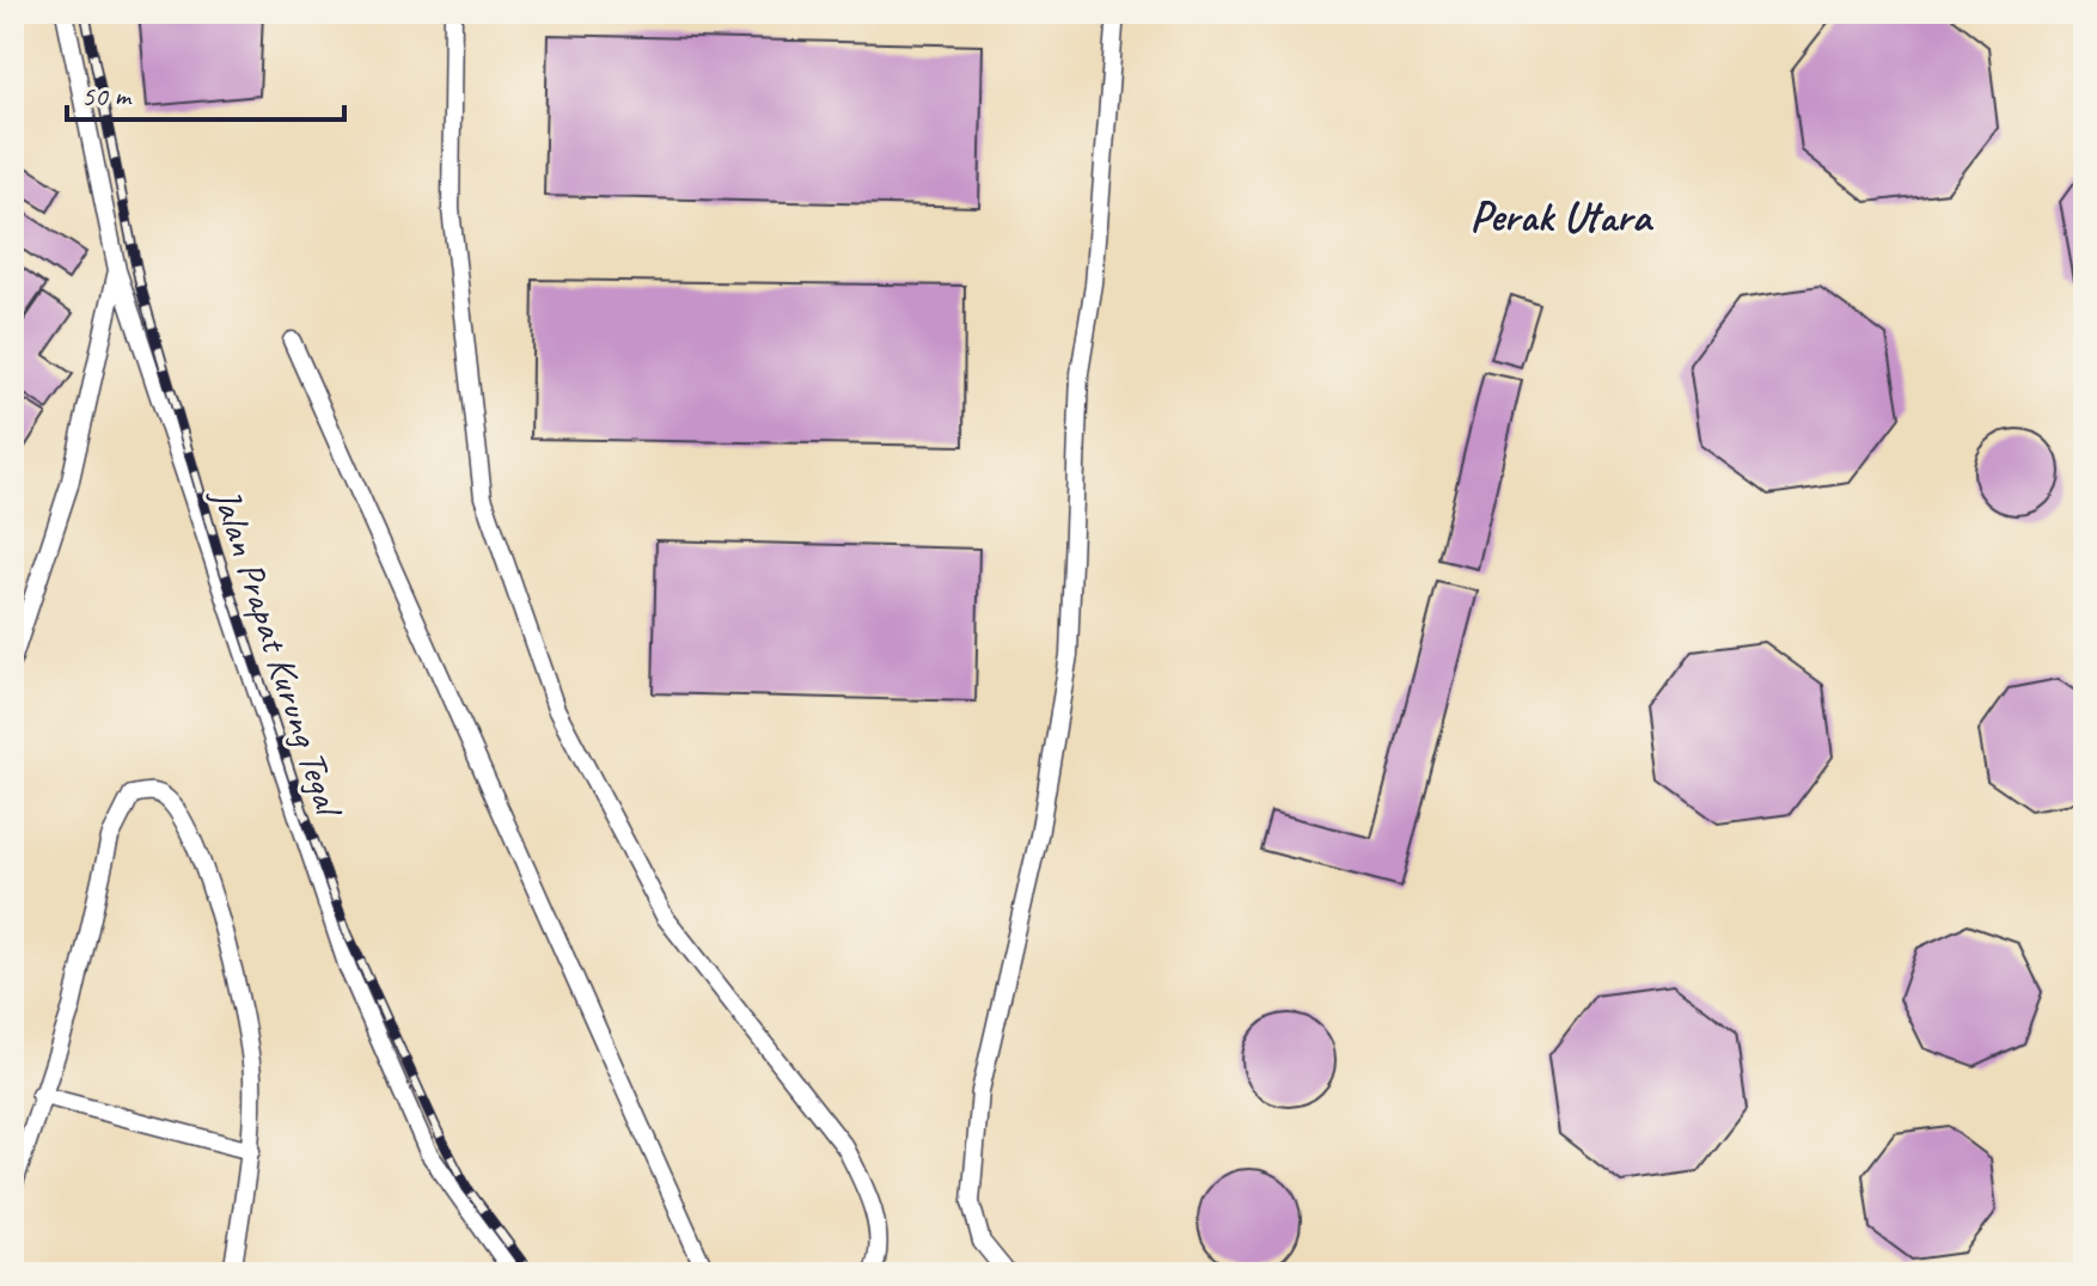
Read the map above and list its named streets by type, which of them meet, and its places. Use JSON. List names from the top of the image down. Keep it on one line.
{"streets":{"lane":["Jalan Prapat Kurung Tegal"]},"districts":["Perak Utara"],"scale_bar":"50 m"}
